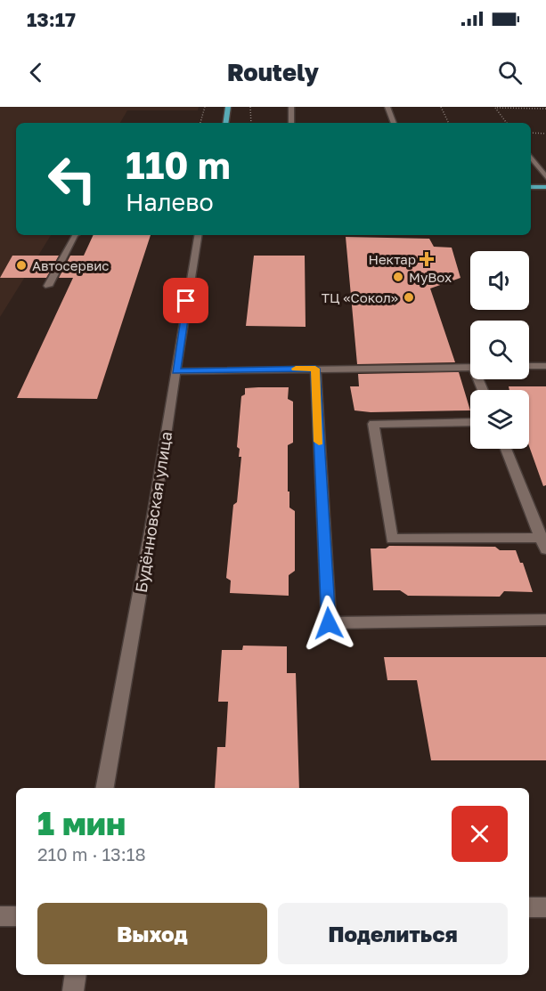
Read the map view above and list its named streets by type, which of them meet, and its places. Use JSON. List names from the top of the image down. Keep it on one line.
{"streets":{"street":["Будённовская улица"]},"places":{"health":["Нектар"],"other":["Автосервис","MyBox","ТЦ «Сокол»"]},"page":{"status":"13:17","header":"Routely","turn":["110 m","Налево"],"heading":["1 мин","210 m · 13:18"],"buttons":["Выход","Поделиться"]}}
